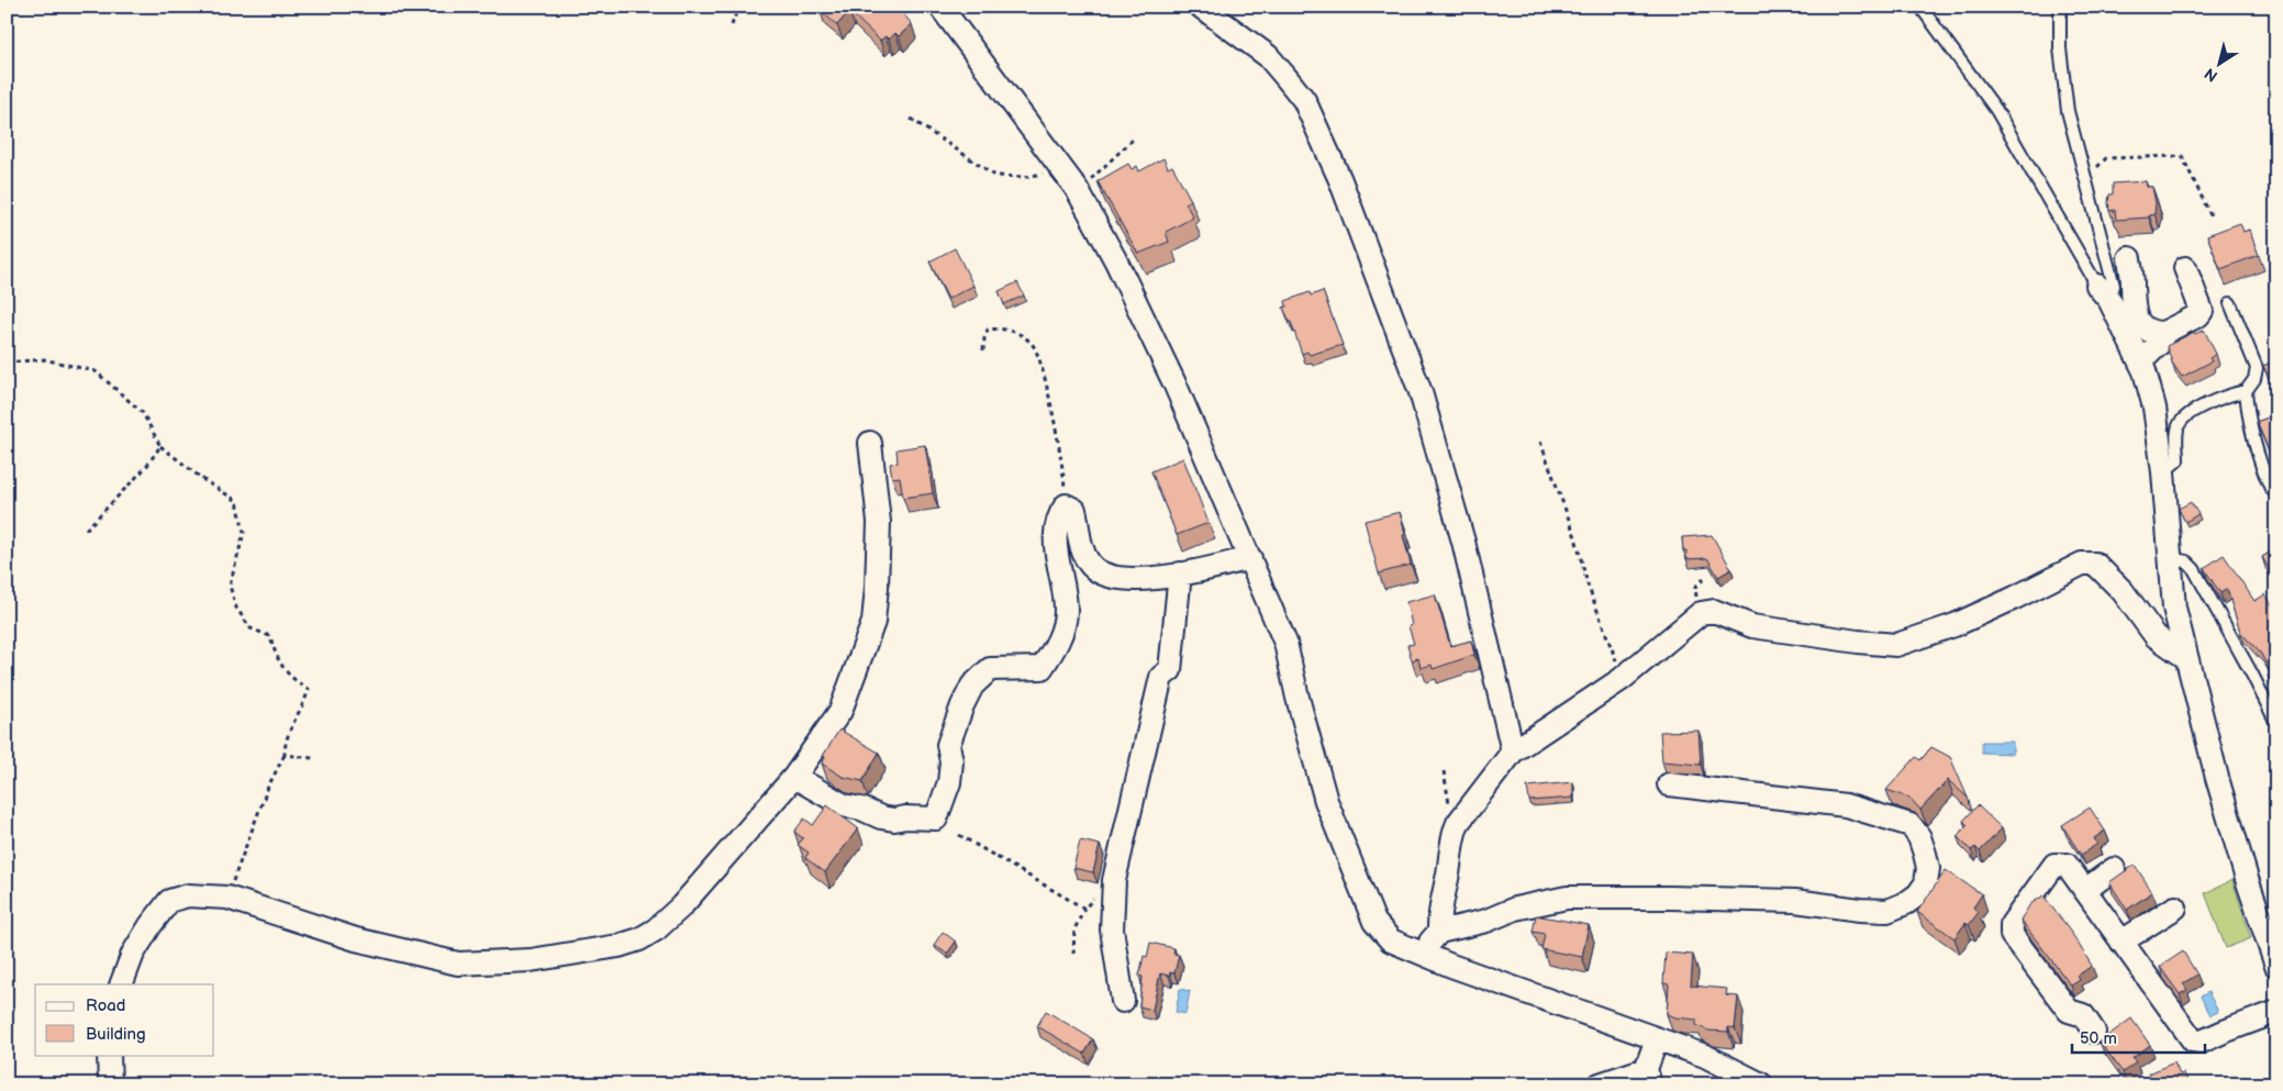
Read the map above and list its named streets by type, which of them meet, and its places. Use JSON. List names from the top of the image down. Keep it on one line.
{"legend":["Road","Building"],"scale_bar":"50 m","north":"bottom left"}
